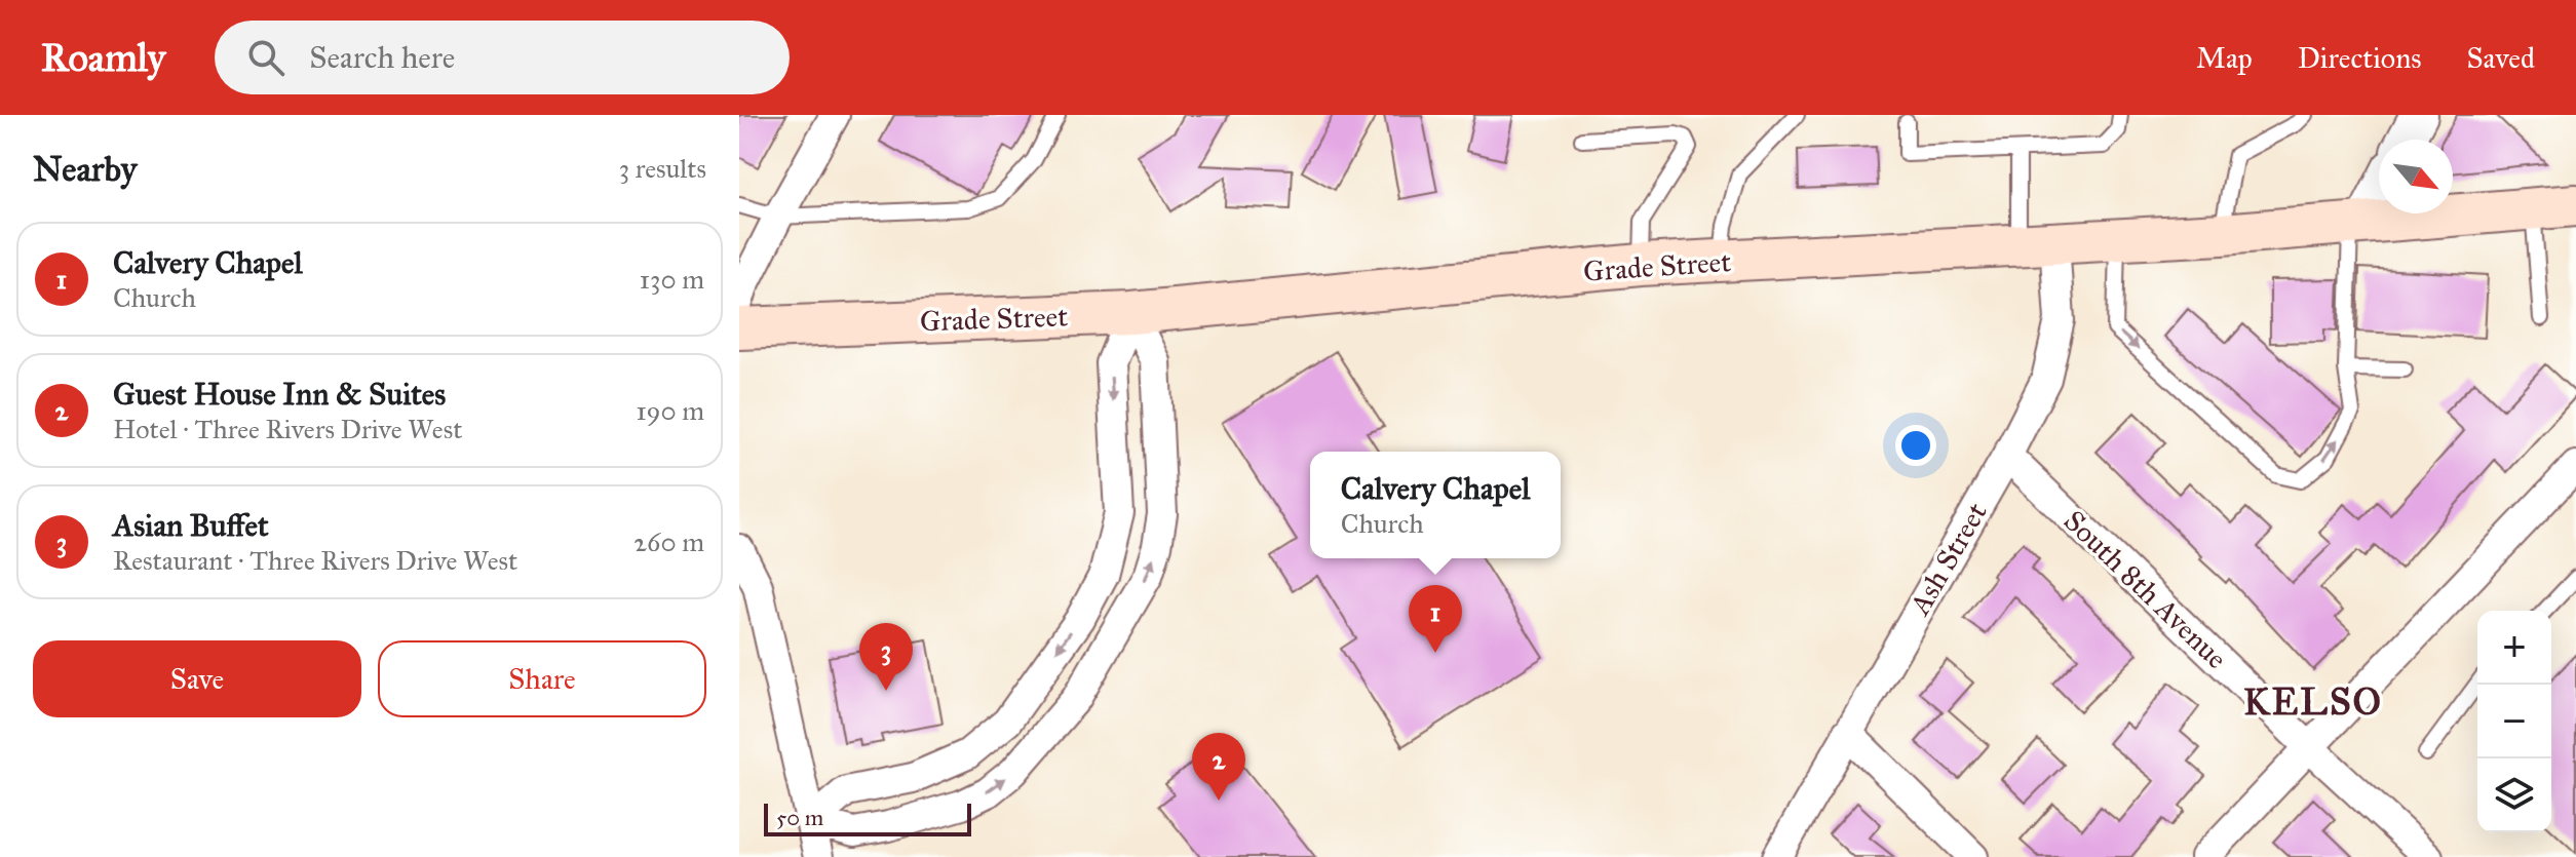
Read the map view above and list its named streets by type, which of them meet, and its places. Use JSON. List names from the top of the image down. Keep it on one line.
{"streets":{"main road":["Grade Street"],"street":["Ash Street","South 8th Avenue"]},"crossings":[["Grade Street","Ash Street"],["Ash Street","South 8th Avenue"]],"districts":["KELSO"],"scale_bar":"50 m","north":"bottom right","page":{"header":"Roamly","search":"Search here","nav":["Map","Directions","Saved"],"heading":["Nearby","3 results"],"list":[{"mark":"1","name":"Calvery Chapel","note":"Church","value":"130 m"},{"mark":"2","name":"Guest House Inn & Suites","note":"Hotel · Three Rivers Drive West","value":"190 m"},{"mark":"3","name":"Asian Buffet","note":"Restaurant · Three Rivers Drive West","value":"260 m"}],"popup":["Calvery Chapel","Church"],"pins":["1","3","2"],"map_buttons":["+","−"],"buttons":["Save","Share"],"scale":"50 m"}}
